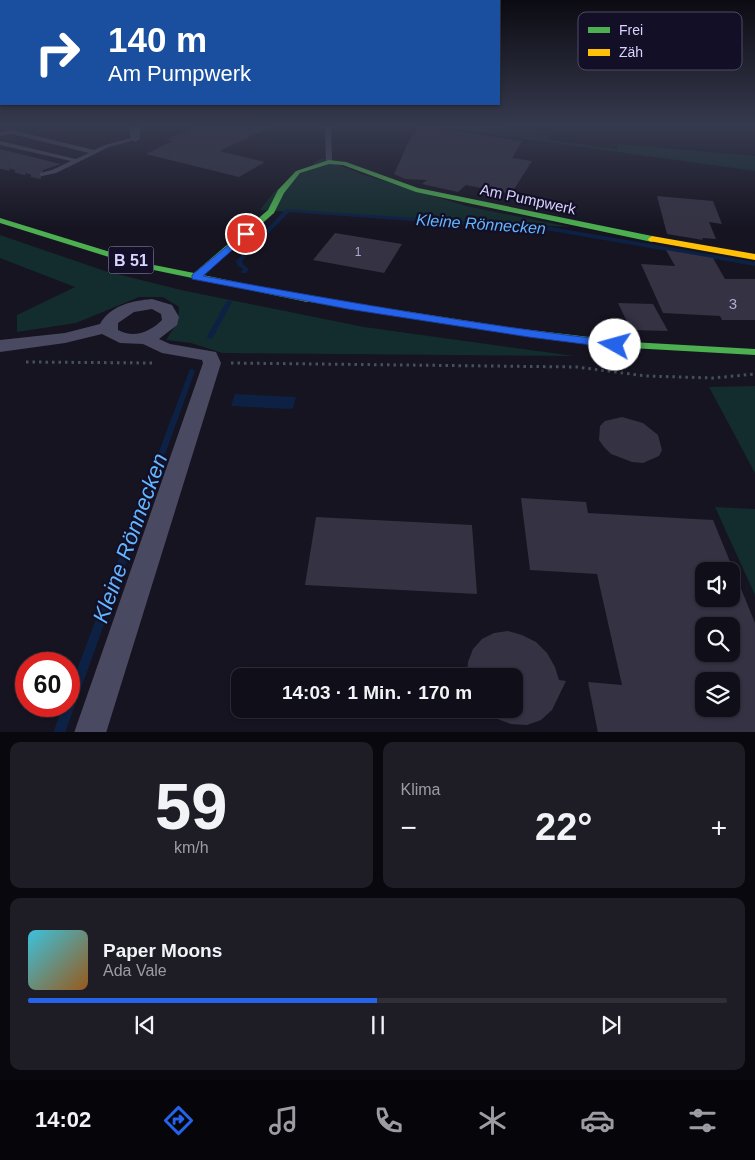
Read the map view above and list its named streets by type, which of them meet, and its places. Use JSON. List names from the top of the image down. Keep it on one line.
{"streets":{"street":["Am Pumpwerk","B 51"]},"crossings":[["Am Pumpwerk","B 51"]],"water":["Kleine Rönnecken"],"house_numbers":["1","3"],"legend":["Frei","Zäh"],"page":{"turn":["140 m","Am Pumpwerk"],"limit":"60","trip":"14:03 · 1 Min. · 170 m","tile":[["59","km/h"],"Klima"],"heat":["−","22°","+"],"song":["Paper Moons","Ada Vale"],"tabs":"14:02"}}
